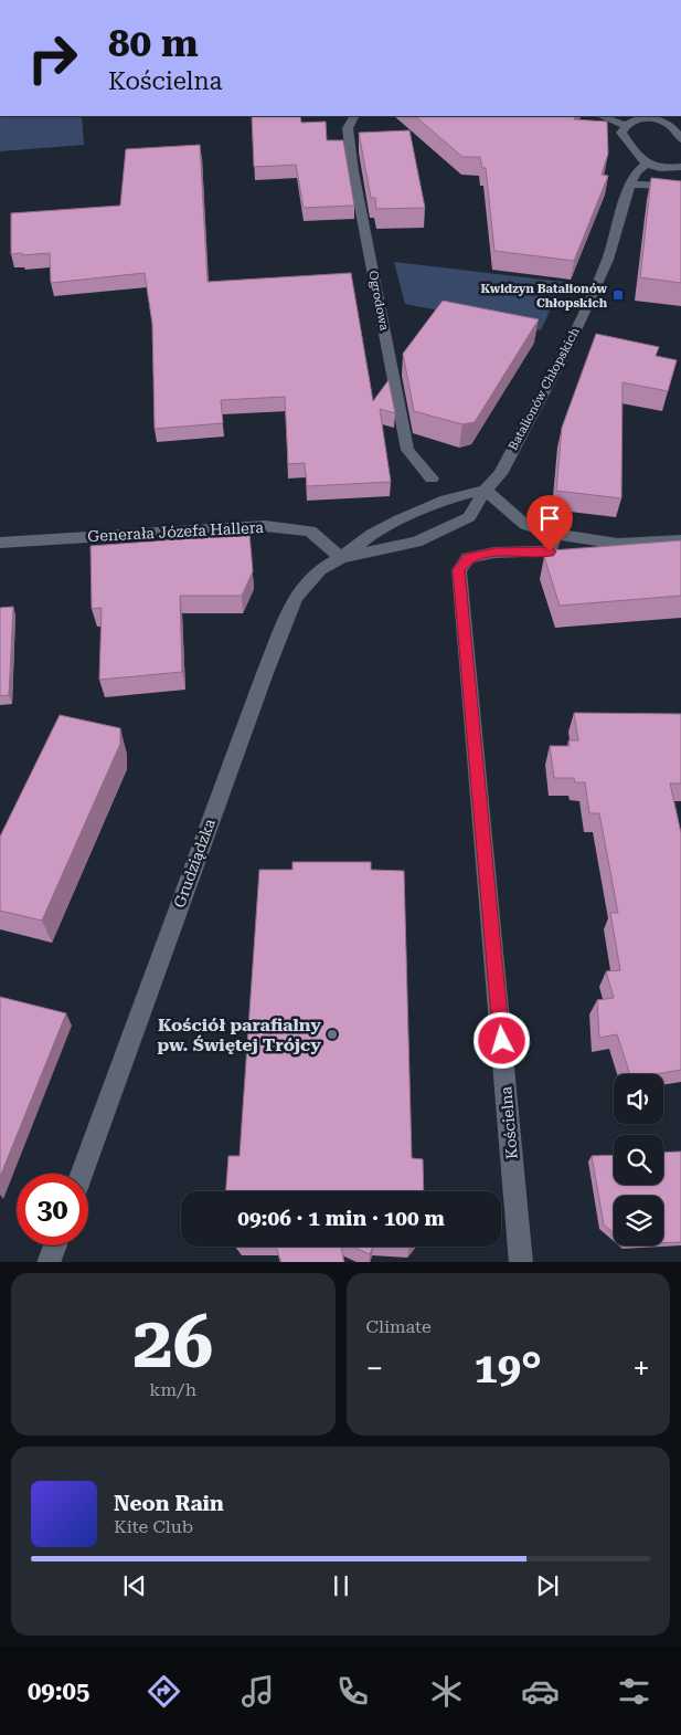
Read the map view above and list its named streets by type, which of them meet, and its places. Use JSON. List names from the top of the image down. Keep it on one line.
{"streets":{"street":["Ogrodowa","Batalionów Chłopskich","Generała Józefa Hallera","Grudziądzka","Kościelna"]},"crossings":[["Batalionów Chłopskich","Generała Józefa Hallera"],["Batalionów Chłopskich","Grudziądzka"],["Generała Józefa Hallera","Grudziądzka"]],"places":{"transit":["Kwidzyn Batalionów Chłopskich"],"other":["Kościół parafialny pw. Świętej Trójcy"]},"page":{"turn":["80 m","Kościelna"],"limit":"30","trip":"09:06 · 1 min · 100 m","tile":[["26","km/h"],"Climate"],"heat":["−","19°","+"],"song":["Neon Rain","Kite Club"],"tabs":"09:05"}}
